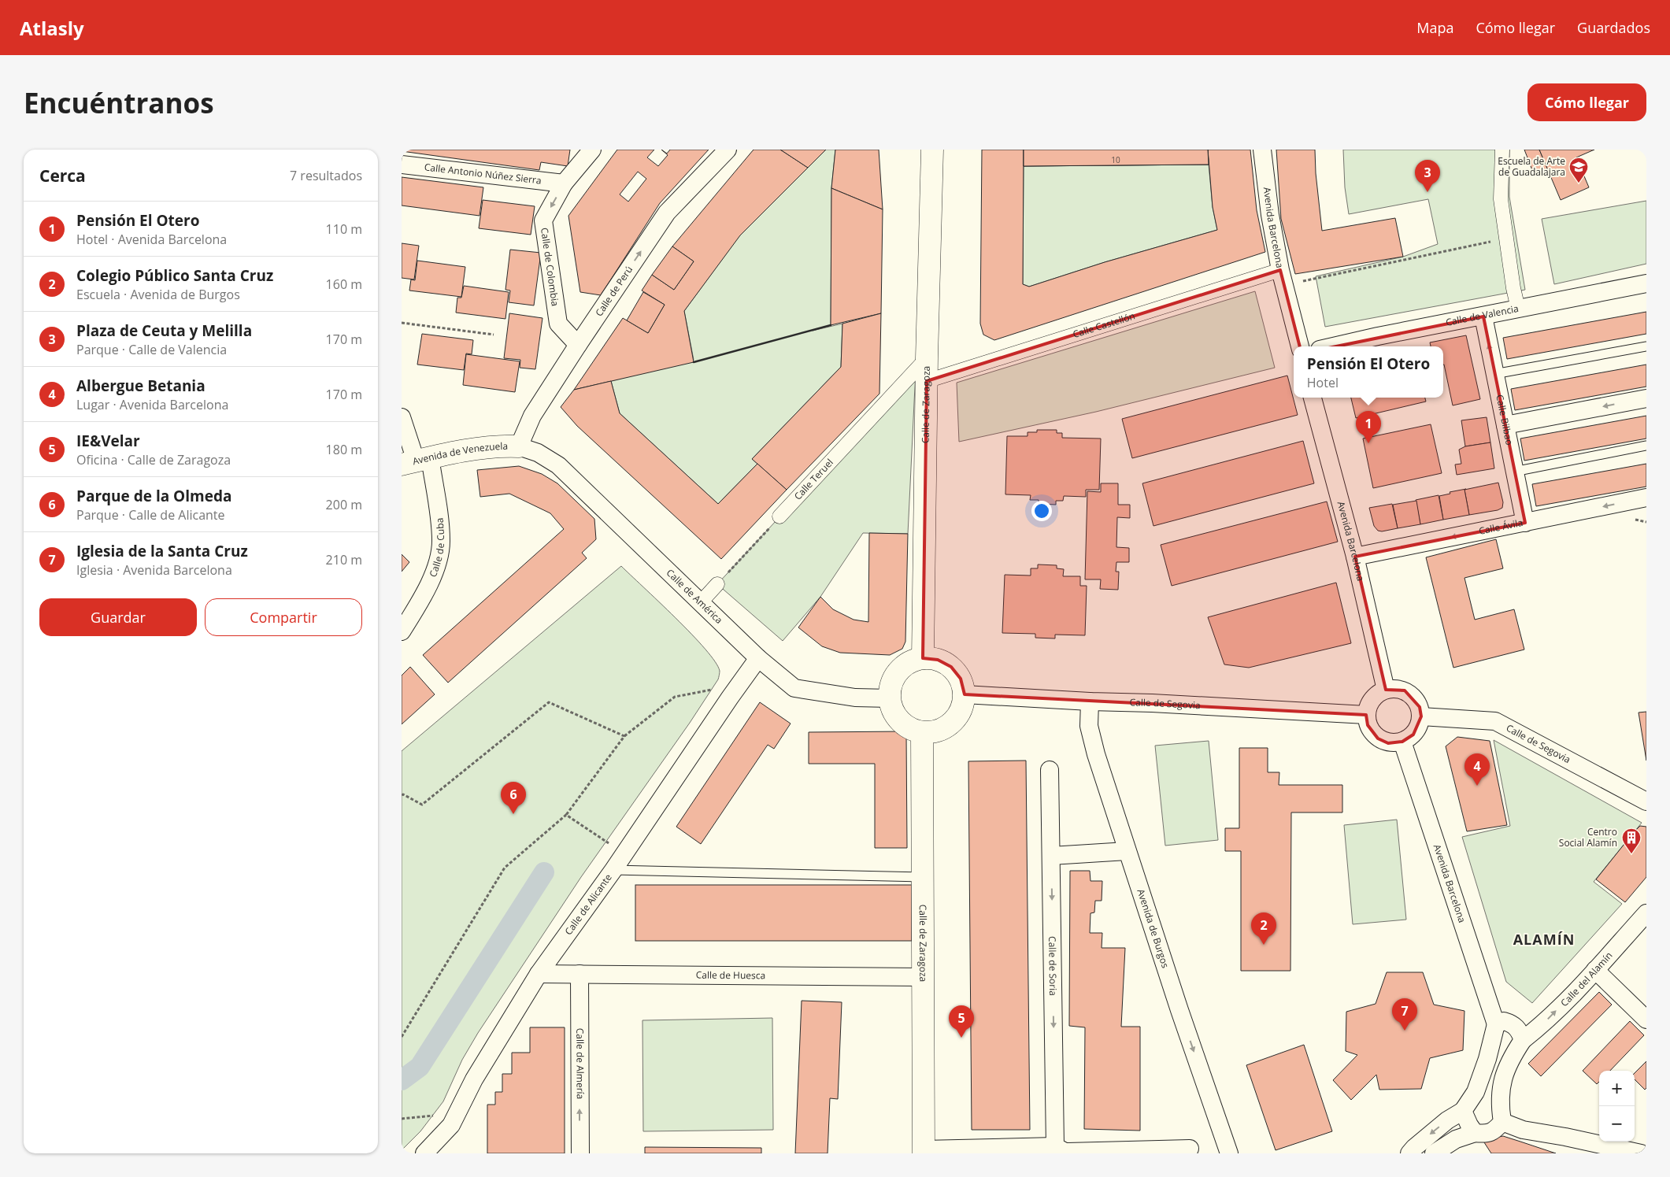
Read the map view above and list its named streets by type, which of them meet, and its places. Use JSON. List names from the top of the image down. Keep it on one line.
{"streets":{"street":["Calle Antonio Núñez Sierra","Avenida Barcelona","Calle de Colombia","Calle de Perú","Calle de Valencia","Calle Castellón","Calle de Zaragoza","Calle Bilbao","Avenida de Venezuela","Calle Teruel","Calle Ávila","Calle de Cuba","Calle de América","Calle de Segovia","Calle de Alicante","Avenida de Burgos","Calle de Soria","Calle de Huesca","Calle del Alamín","Calle de Almería"]},"crossings":[["Calle Antonio Núñez Sierra","Calle de Colombia"],["Avenida Barcelona","Calle Castellón"],["Avenida Barcelona","Calle Ávila"],["Avenida Barcelona","Calle de Segovia"],["Calle de Colombia","Calle de Perú"],["Calle de Perú","Avenida de Venezuela"],["Calle de Perú","Calle de América"],["Calle de Valencia","Calle Bilbao"],["Calle Castellón","Calle de Zaragoza"],["Calle de Zaragoza","Calle Teruel"],["Calle de Zaragoza","Calle de América"],["Calle de Zaragoza","Calle de Segovia"],["Calle de Zaragoza","Calle de Huesca"],["Calle Bilbao","Calle Ávila"],["Avenida de Venezuela","Calle de Cuba"],["Avenida de Venezuela","Calle de América"],["Calle de América","Calle de Segovia"],["Calle de América","Calle de Alicante"],["Calle de Segovia","Avenida de Burgos"],["Calle de Alicante","Calle de Huesca"],["Calle de Huesca","Calle de Almería"]],"one_way":["Calle de Colombia","Calle de Perú","Avenida de Burgos","Calle de Soria","Calle del Alamín","Calle de Almería"],"districts":["ALAMÍN"],"places":{"school or university":["Escuela de Arte de Guadalajara"],"building":["Centro Social Alamín"]},"house_numbers":["10"],"page":{"header":"Atlasly","nav":["Mapa","Cómo llegar","Guardados"],"buttons":["Cómo llegar",["Guardar","Compartir"]],"title":"Encuéntranos","heading":["Cerca","7 resultados"],"pins":["3","1","4","6","2","7","5"],"list":[{"mark":"1","name":"Pensión El Otero","note":"Hotel · Avenida Barcelona","value":"110 m"},{"mark":"2","name":"Colegio Público Santa Cruz","note":"Escuela · Avenida de Burgos","value":"160 m"},{"mark":"3","name":"Plaza de Ceuta y Melilla","note":"Parque · Calle de Valencia","value":"170 m"},{"mark":"4","name":"Albergue Betania","note":"Lugar · Avenida Barcelona","value":"170 m"},{"mark":"5","name":"IE&Velar","note":"Oficina · Calle de Zaragoza","value":"180 m"},{"mark":"6","name":"Parque de la Olmeda","note":"Parque · Calle de Alicante","value":"200 m"},{"mark":"7","name":"Iglesia de la Santa Cruz","note":"Iglesia · Avenida Barcelona","value":"210 m"}],"popup":["Pensión El Otero","Hotel"],"map_buttons":["+","−"]}}
